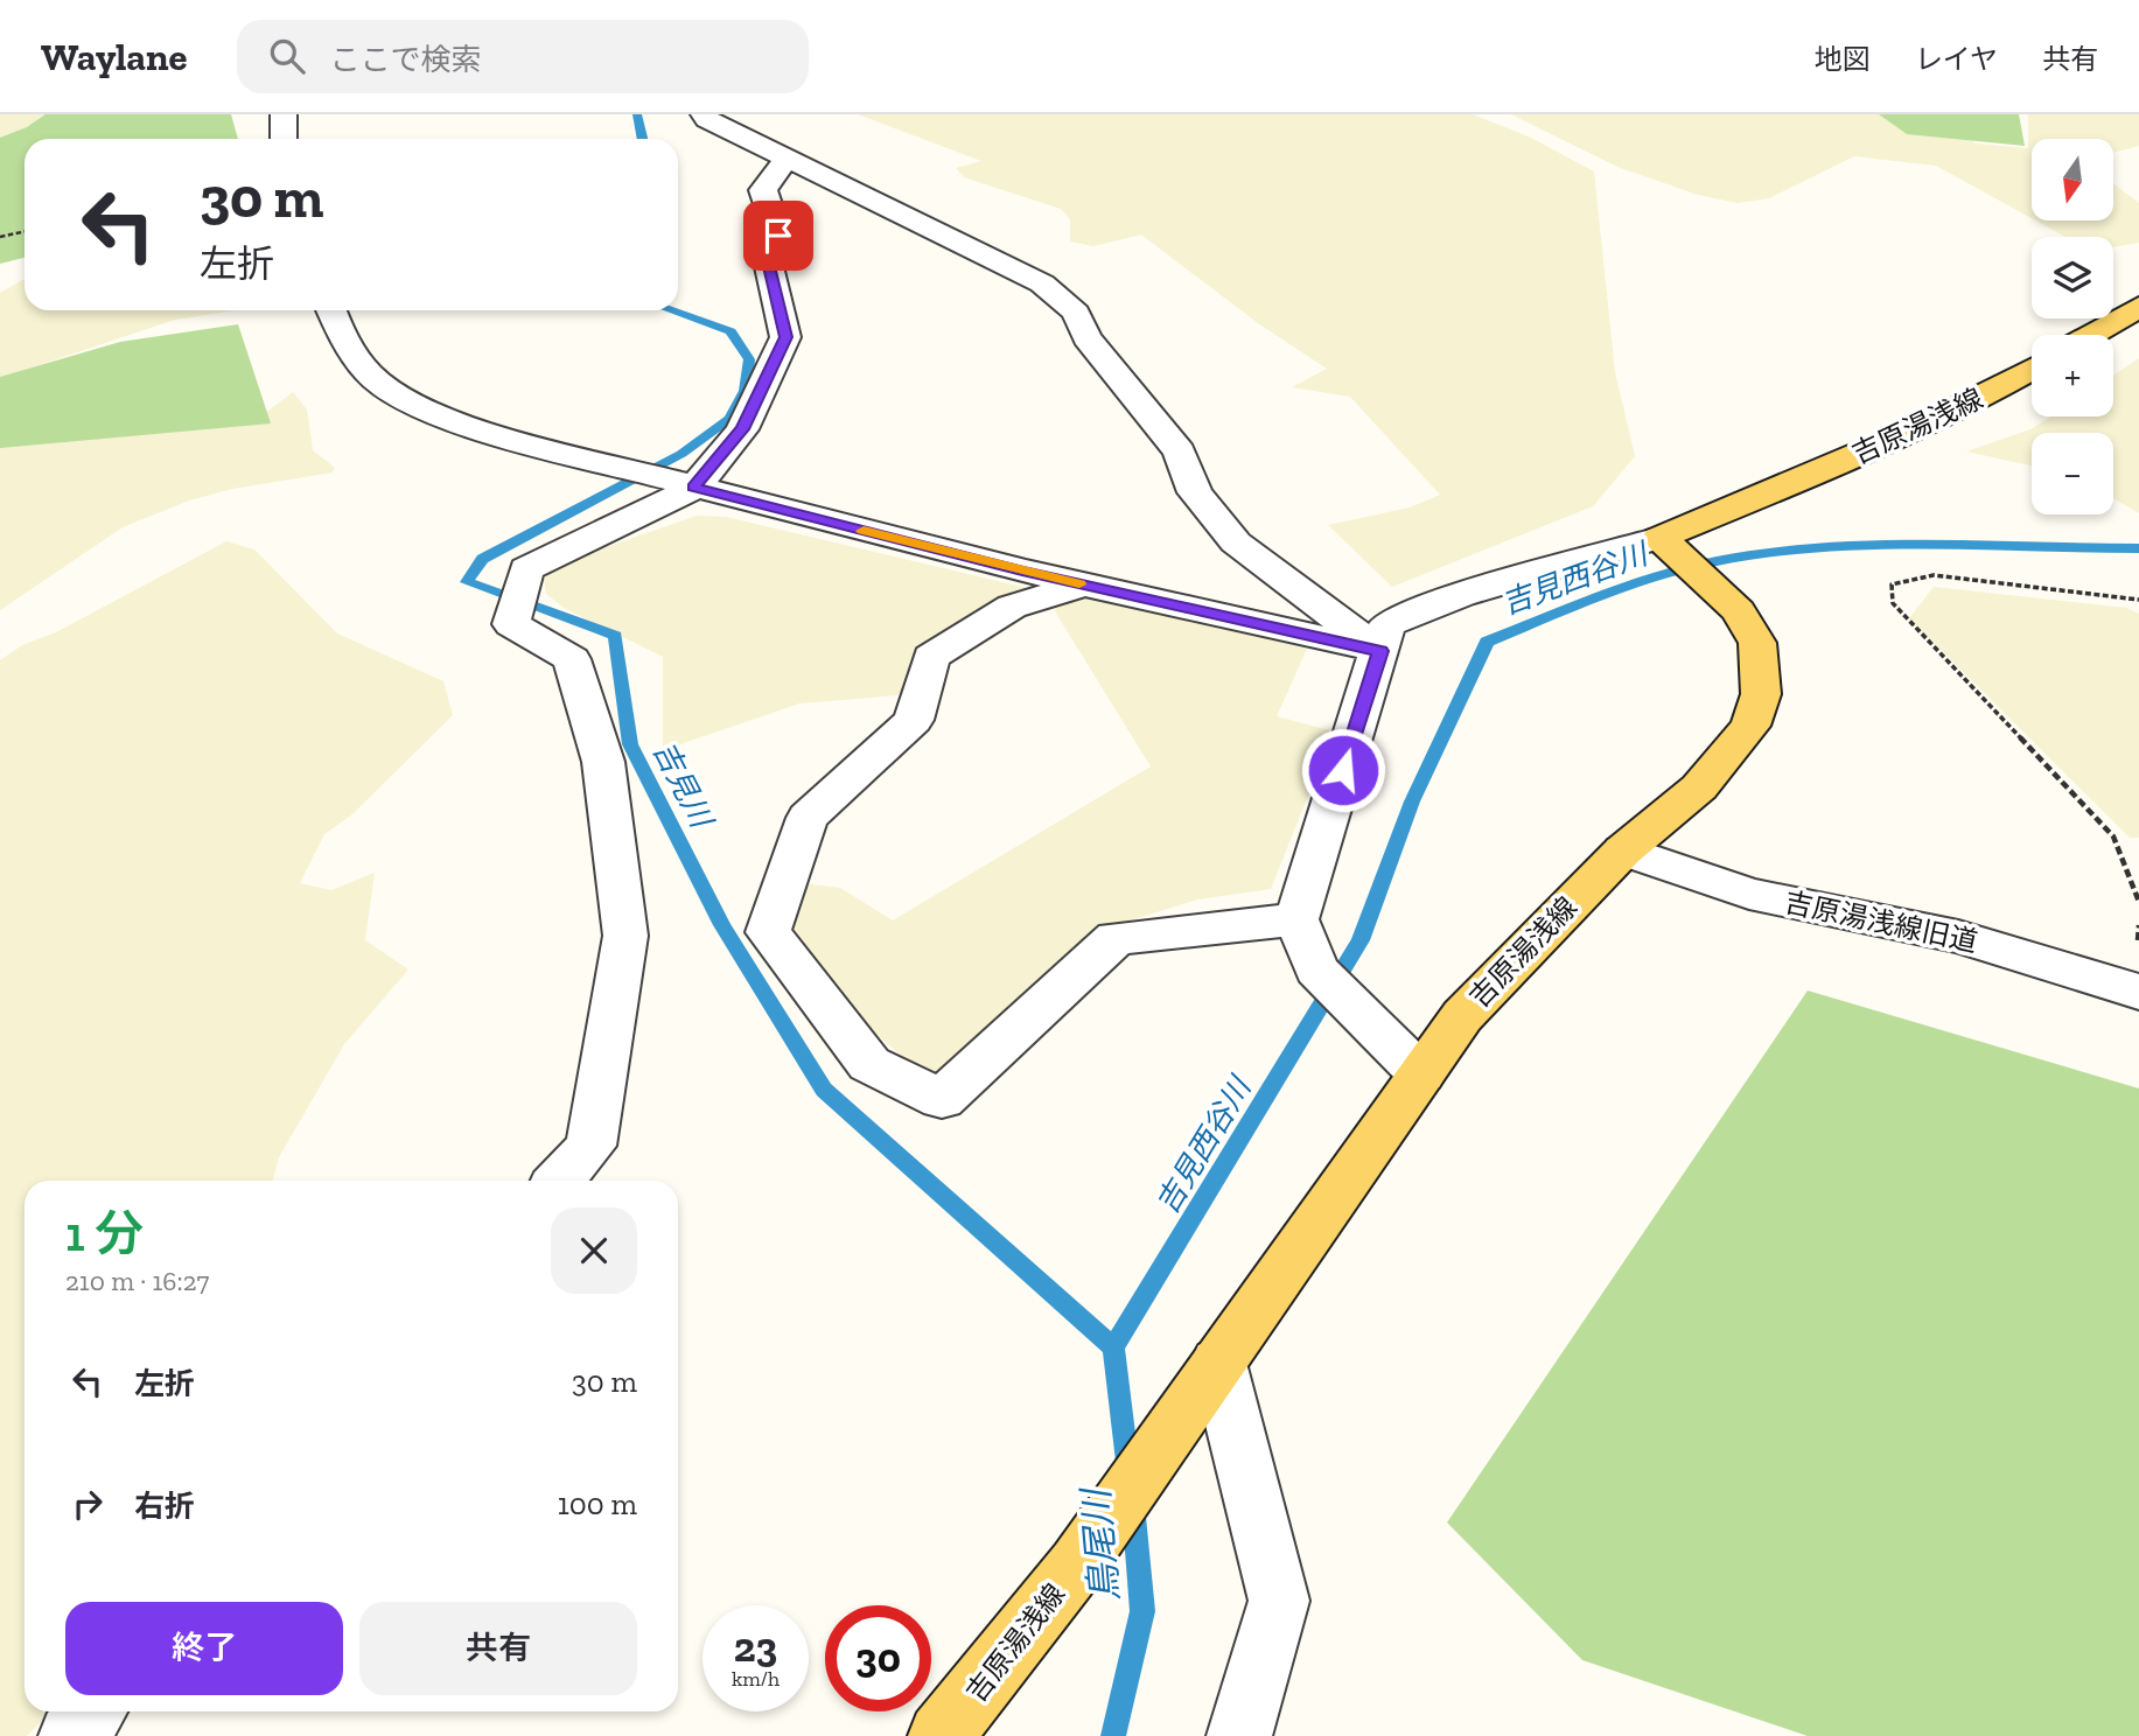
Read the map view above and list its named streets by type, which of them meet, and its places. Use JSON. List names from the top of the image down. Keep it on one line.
{"streets":{"main road":["吉原湯浅線"],"street":["吉原湯浅線旧道"]},"crossings":[["吉原湯浅線","吉原湯浅線旧道"]],"water":["吉見西谷川","吉見川","鳥尾川"],"north":"bottom","page":{"header":"Waylane","search":"ここで検索","nav":["地図","レイヤ","共有"],"map_buttons":["+","−"],"turn":["30 m","左折"],"heading":["1 分","210 m · 16:27"],"list":[{"name":"左折","value":"30 m"},{"name":"右折","value":"100 m"}],"buttons":["終了","共有"],"speed":"23 km/h","limit":"30"}}
